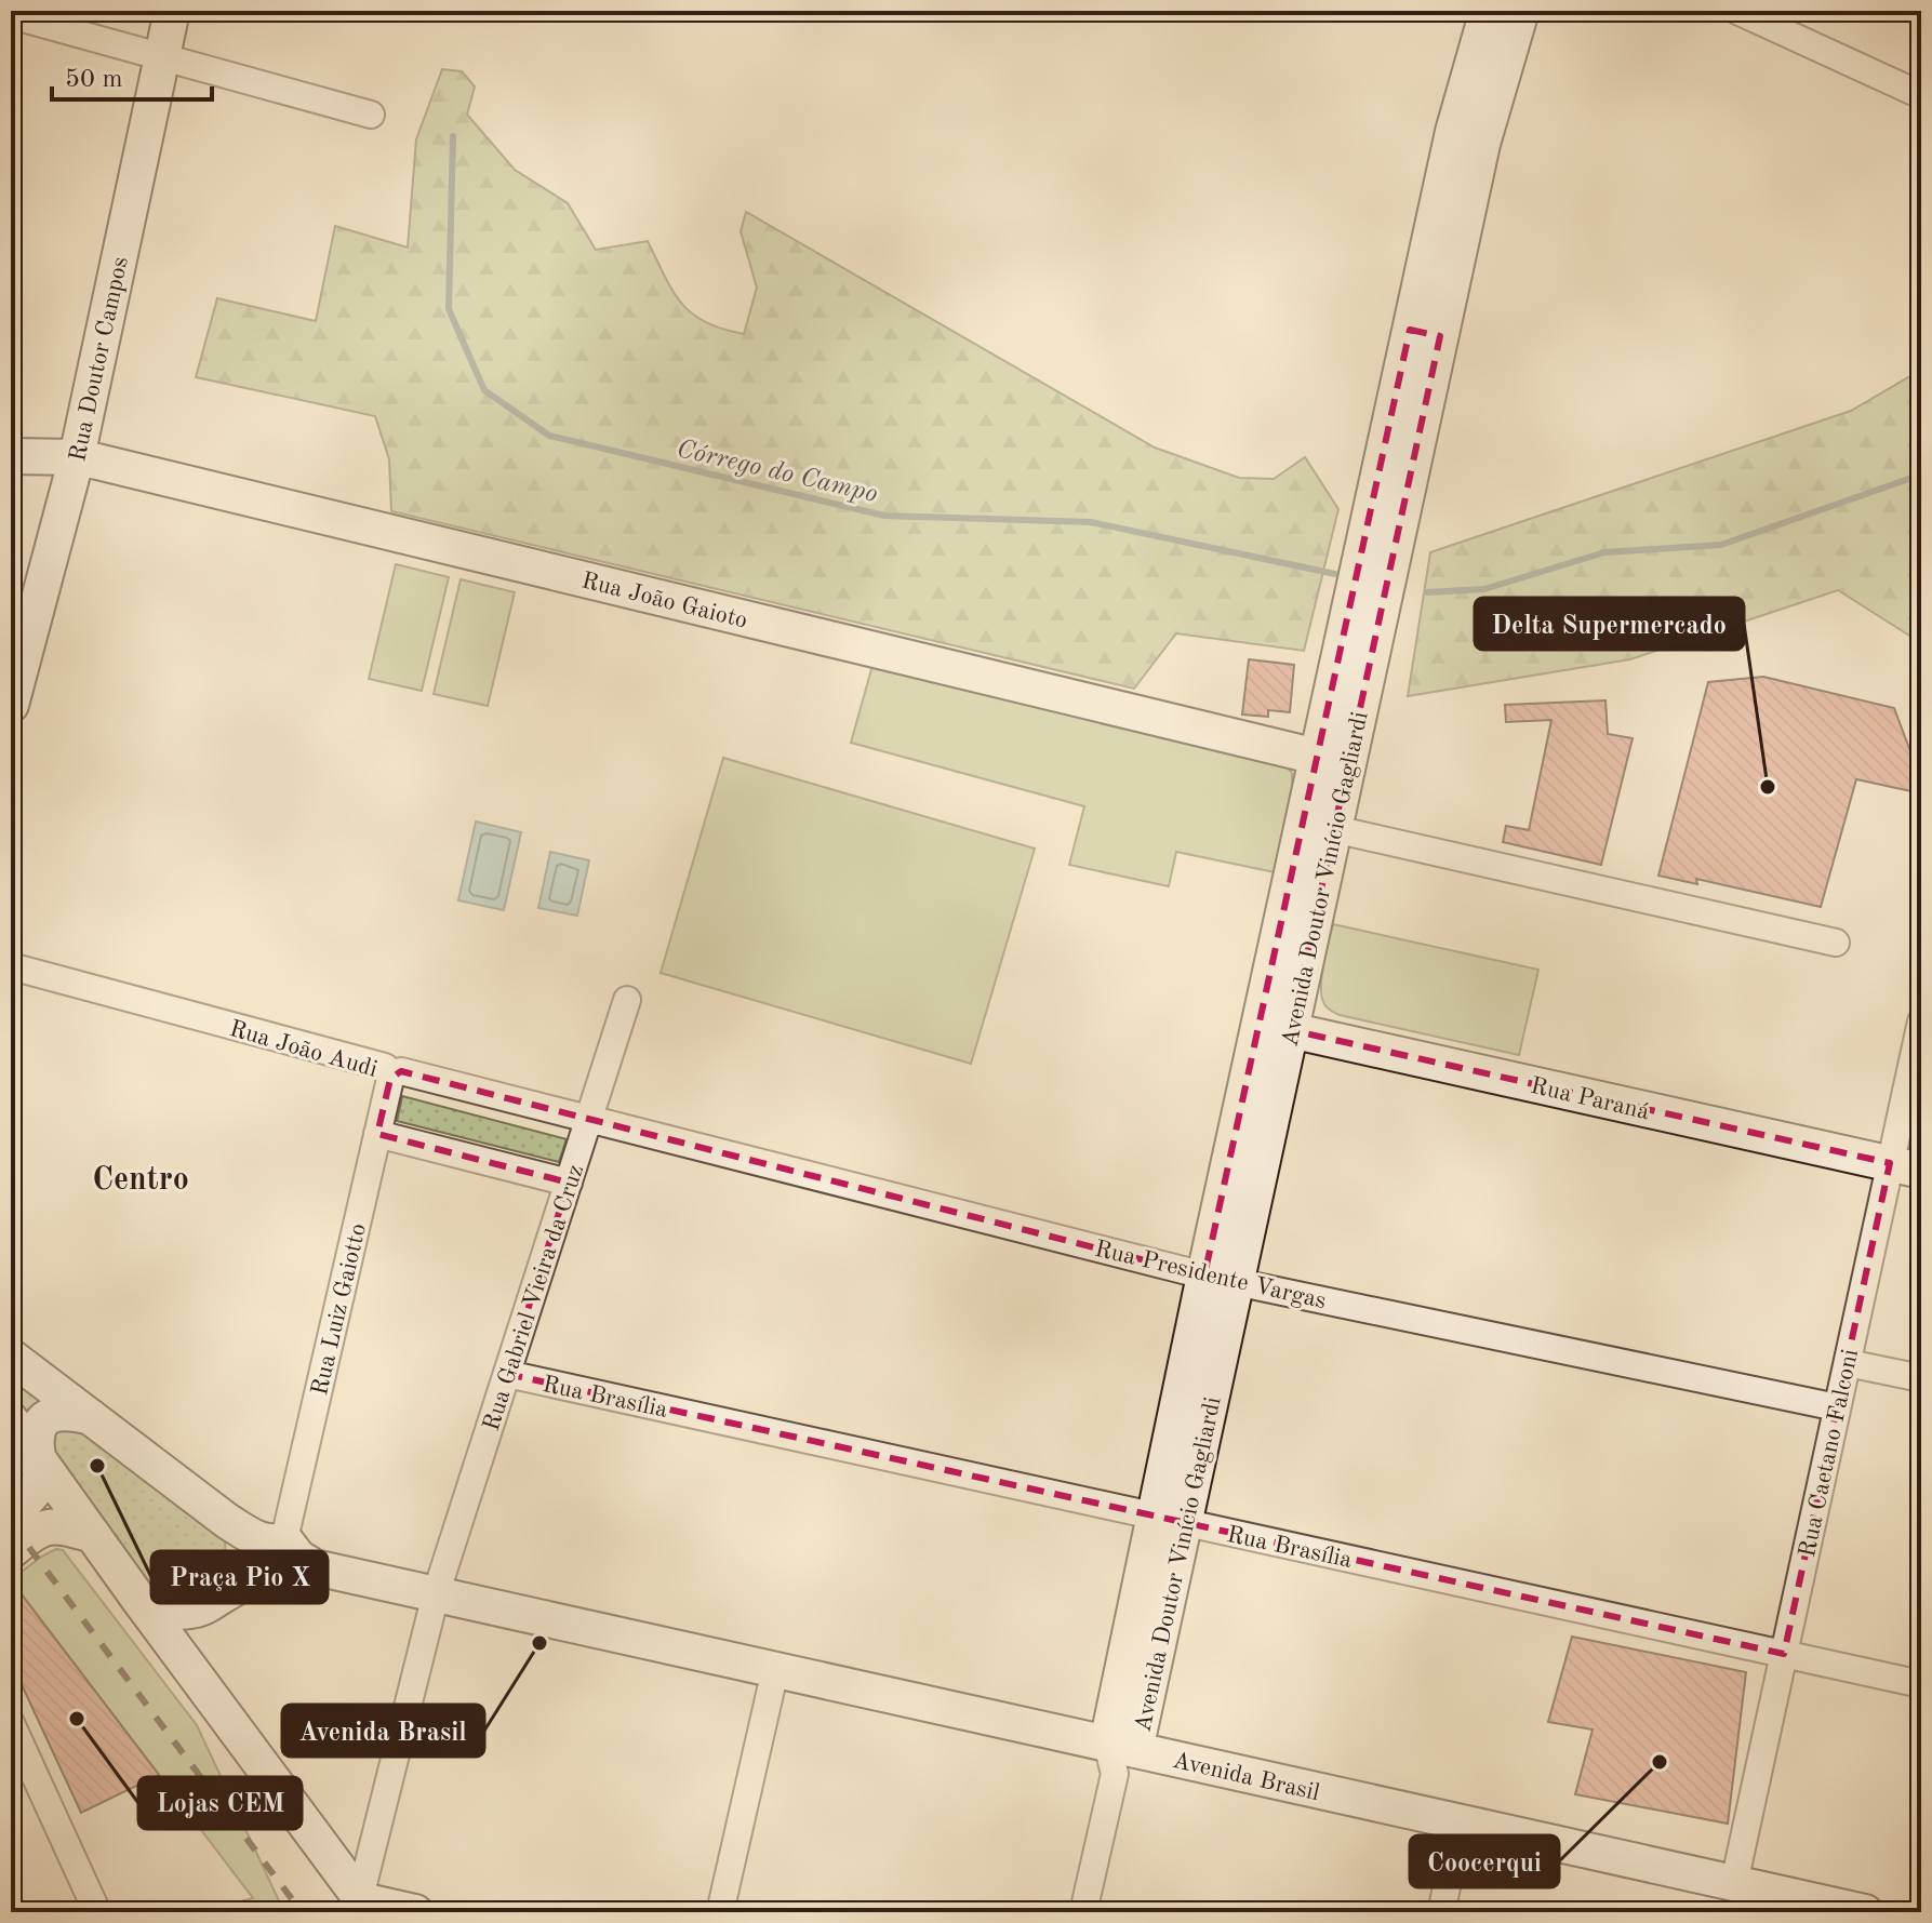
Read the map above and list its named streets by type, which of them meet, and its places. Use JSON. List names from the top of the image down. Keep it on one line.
{"streets":{"street":["Rua Doutor Campos","Rua João Gaioto","Avenida Doutor Vinício Gagliardi","Rua João Audi","Rua Paraná","Rua Presidente Vargas","Rua Gabriel Vieira da Cruz","Rua Luiz Gaiotto","Rua Brasília","Rua Caetano Falconi","Avenida Brasil"]},"crossings":[["Rua Doutor Campos","Rua João Gaioto"],["Rua João Gaioto","Avenida Doutor Vinício Gagliardi"],["Avenida Doutor Vinício Gagliardi","Rua Paraná"],["Avenida Doutor Vinício Gagliardi","Rua Presidente Vargas"],["Avenida Doutor Vinício Gagliardi","Rua Brasília"],["Avenida Doutor Vinício Gagliardi","Avenida Brasil"],["Rua João Audi","Rua Presidente Vargas"],["Rua João Audi","Rua Gabriel Vieira da Cruz"],["Rua João Audi","Rua Luiz Gaiotto"],["Rua Paraná","Rua Caetano Falconi"],["Rua Presidente Vargas","Rua Gabriel Vieira da Cruz"],["Rua Presidente Vargas","Rua Caetano Falconi"],["Rua Gabriel Vieira da Cruz","Rua Brasília"],["Rua Gabriel Vieira da Cruz","Avenida Brasil"],["Rua Brasília","Rua Caetano Falconi"],["Rua Caetano Falconi","Avenida Brasil"]],"districts":["Centro"],"water":["Córrego do Campo"],"places":["Delta Supermercado","Praça Pio X","Avenida Brasil","Lojas CEM","Coocerqui"],"scale_bar":"50 m"}
